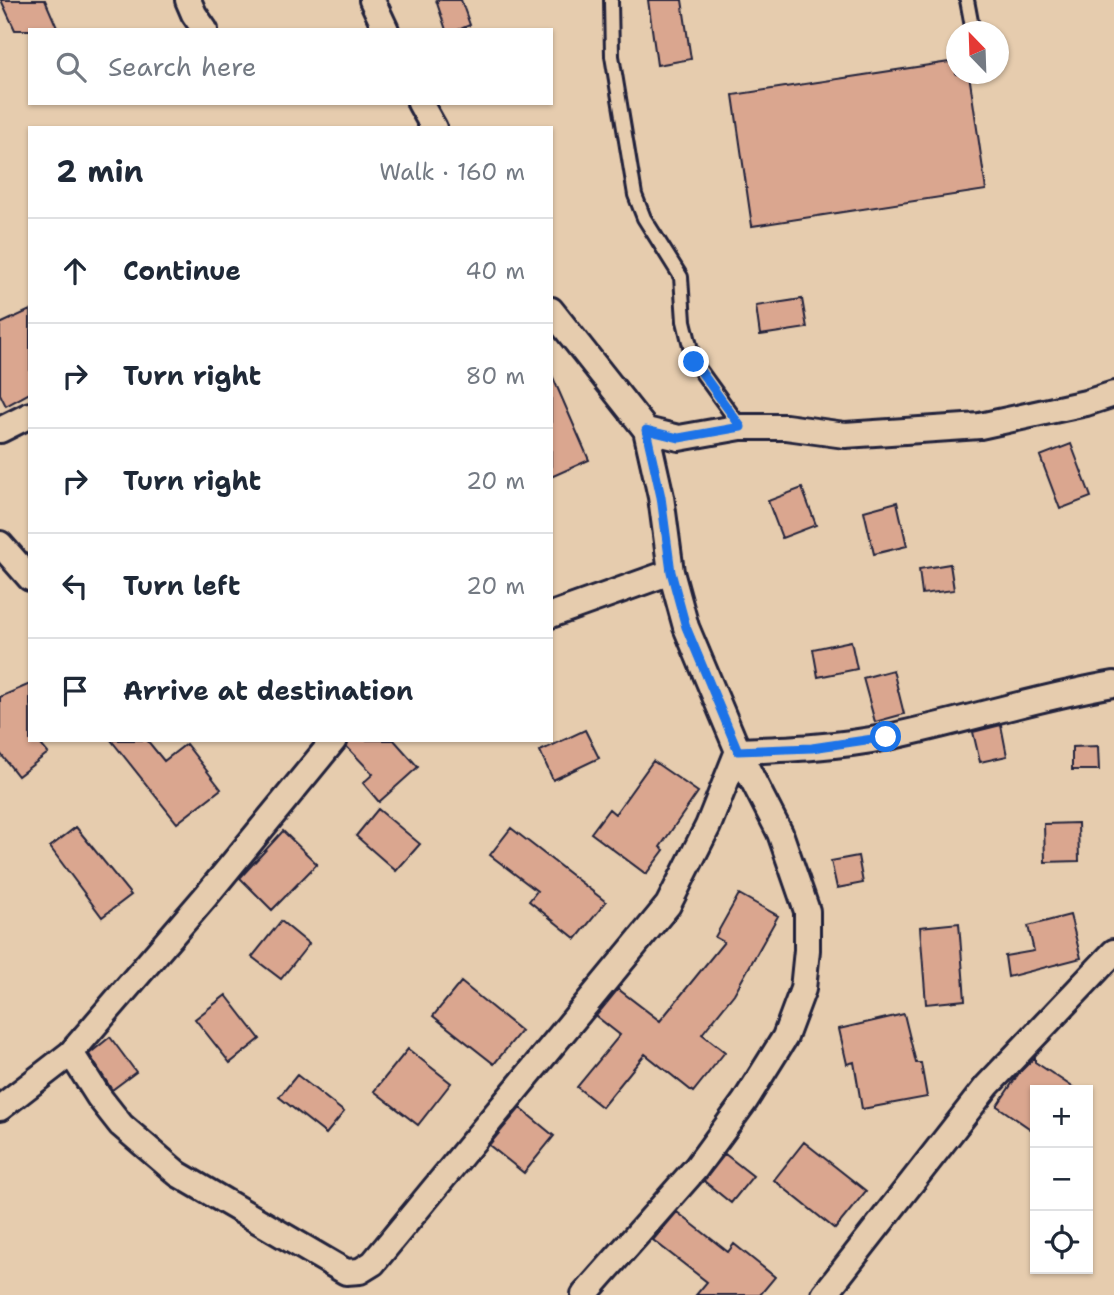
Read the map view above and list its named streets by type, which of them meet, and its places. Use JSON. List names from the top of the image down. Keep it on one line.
{"north":"top left","page":{"search":"Search here","heading":["2 min","Walk · 160 m"],"list":[["Continue","40 m"],["Turn right","80 m"],["Turn right","20 m"],["Turn left","20 m"],"Arrive at destination"],"map_buttons":["+","−"]}}
